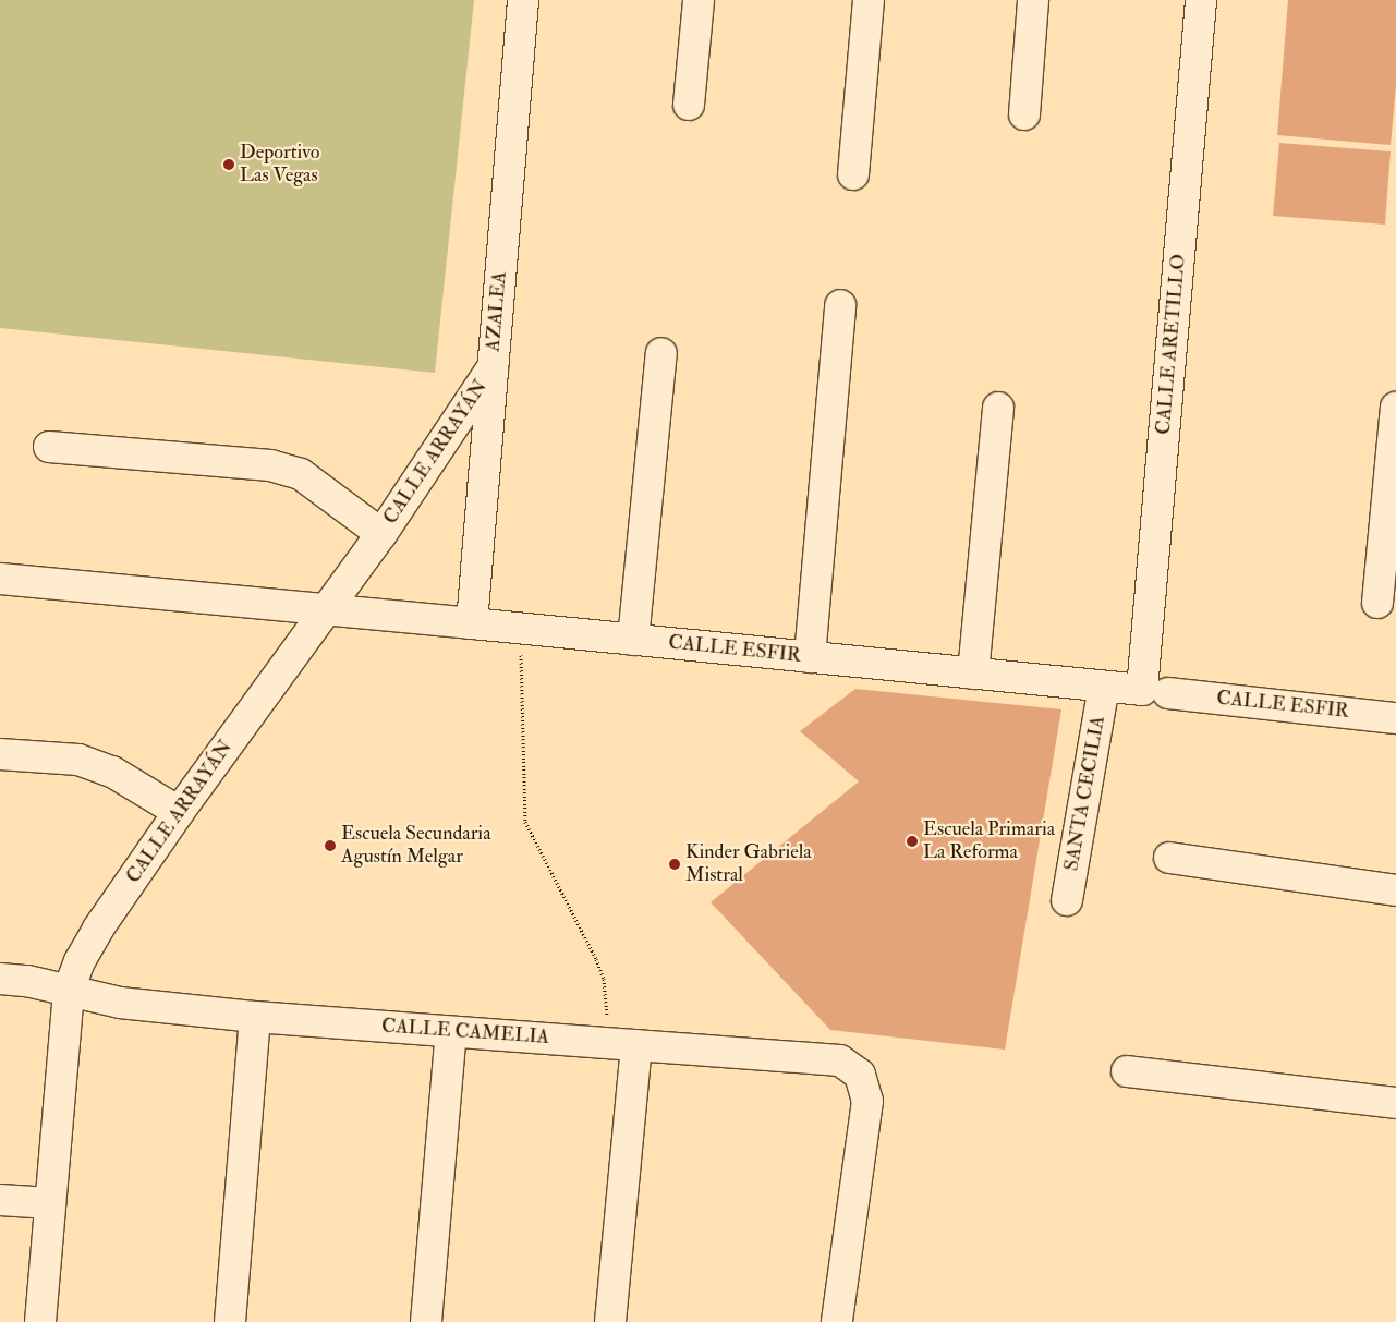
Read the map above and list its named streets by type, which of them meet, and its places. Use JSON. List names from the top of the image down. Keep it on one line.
{"streets":{"street":["AZALEA","CALLE ARETILLO","CALLE ARRAYÁN","CALLE ESFIR","SANTA CECILIA","CALLE CAMELIA"]},"crossings":[["AZALEA","CALLE ARRAYÁN"],["AZALEA","CALLE ESFIR"],["CALLE ARETILLO","CALLE ESFIR"],["CALLE ARRAYÁN","CALLE ESFIR"],["CALLE ARRAYÁN","CALLE CAMELIA"],["CALLE ESFIR","SANTA CECILIA"]],"places":["Deportivo Las Vegas","Escuela Primaria La Reforma","Escuela Secundaria Agustín Melgar","Kinder Gabriela Mistral"]}
